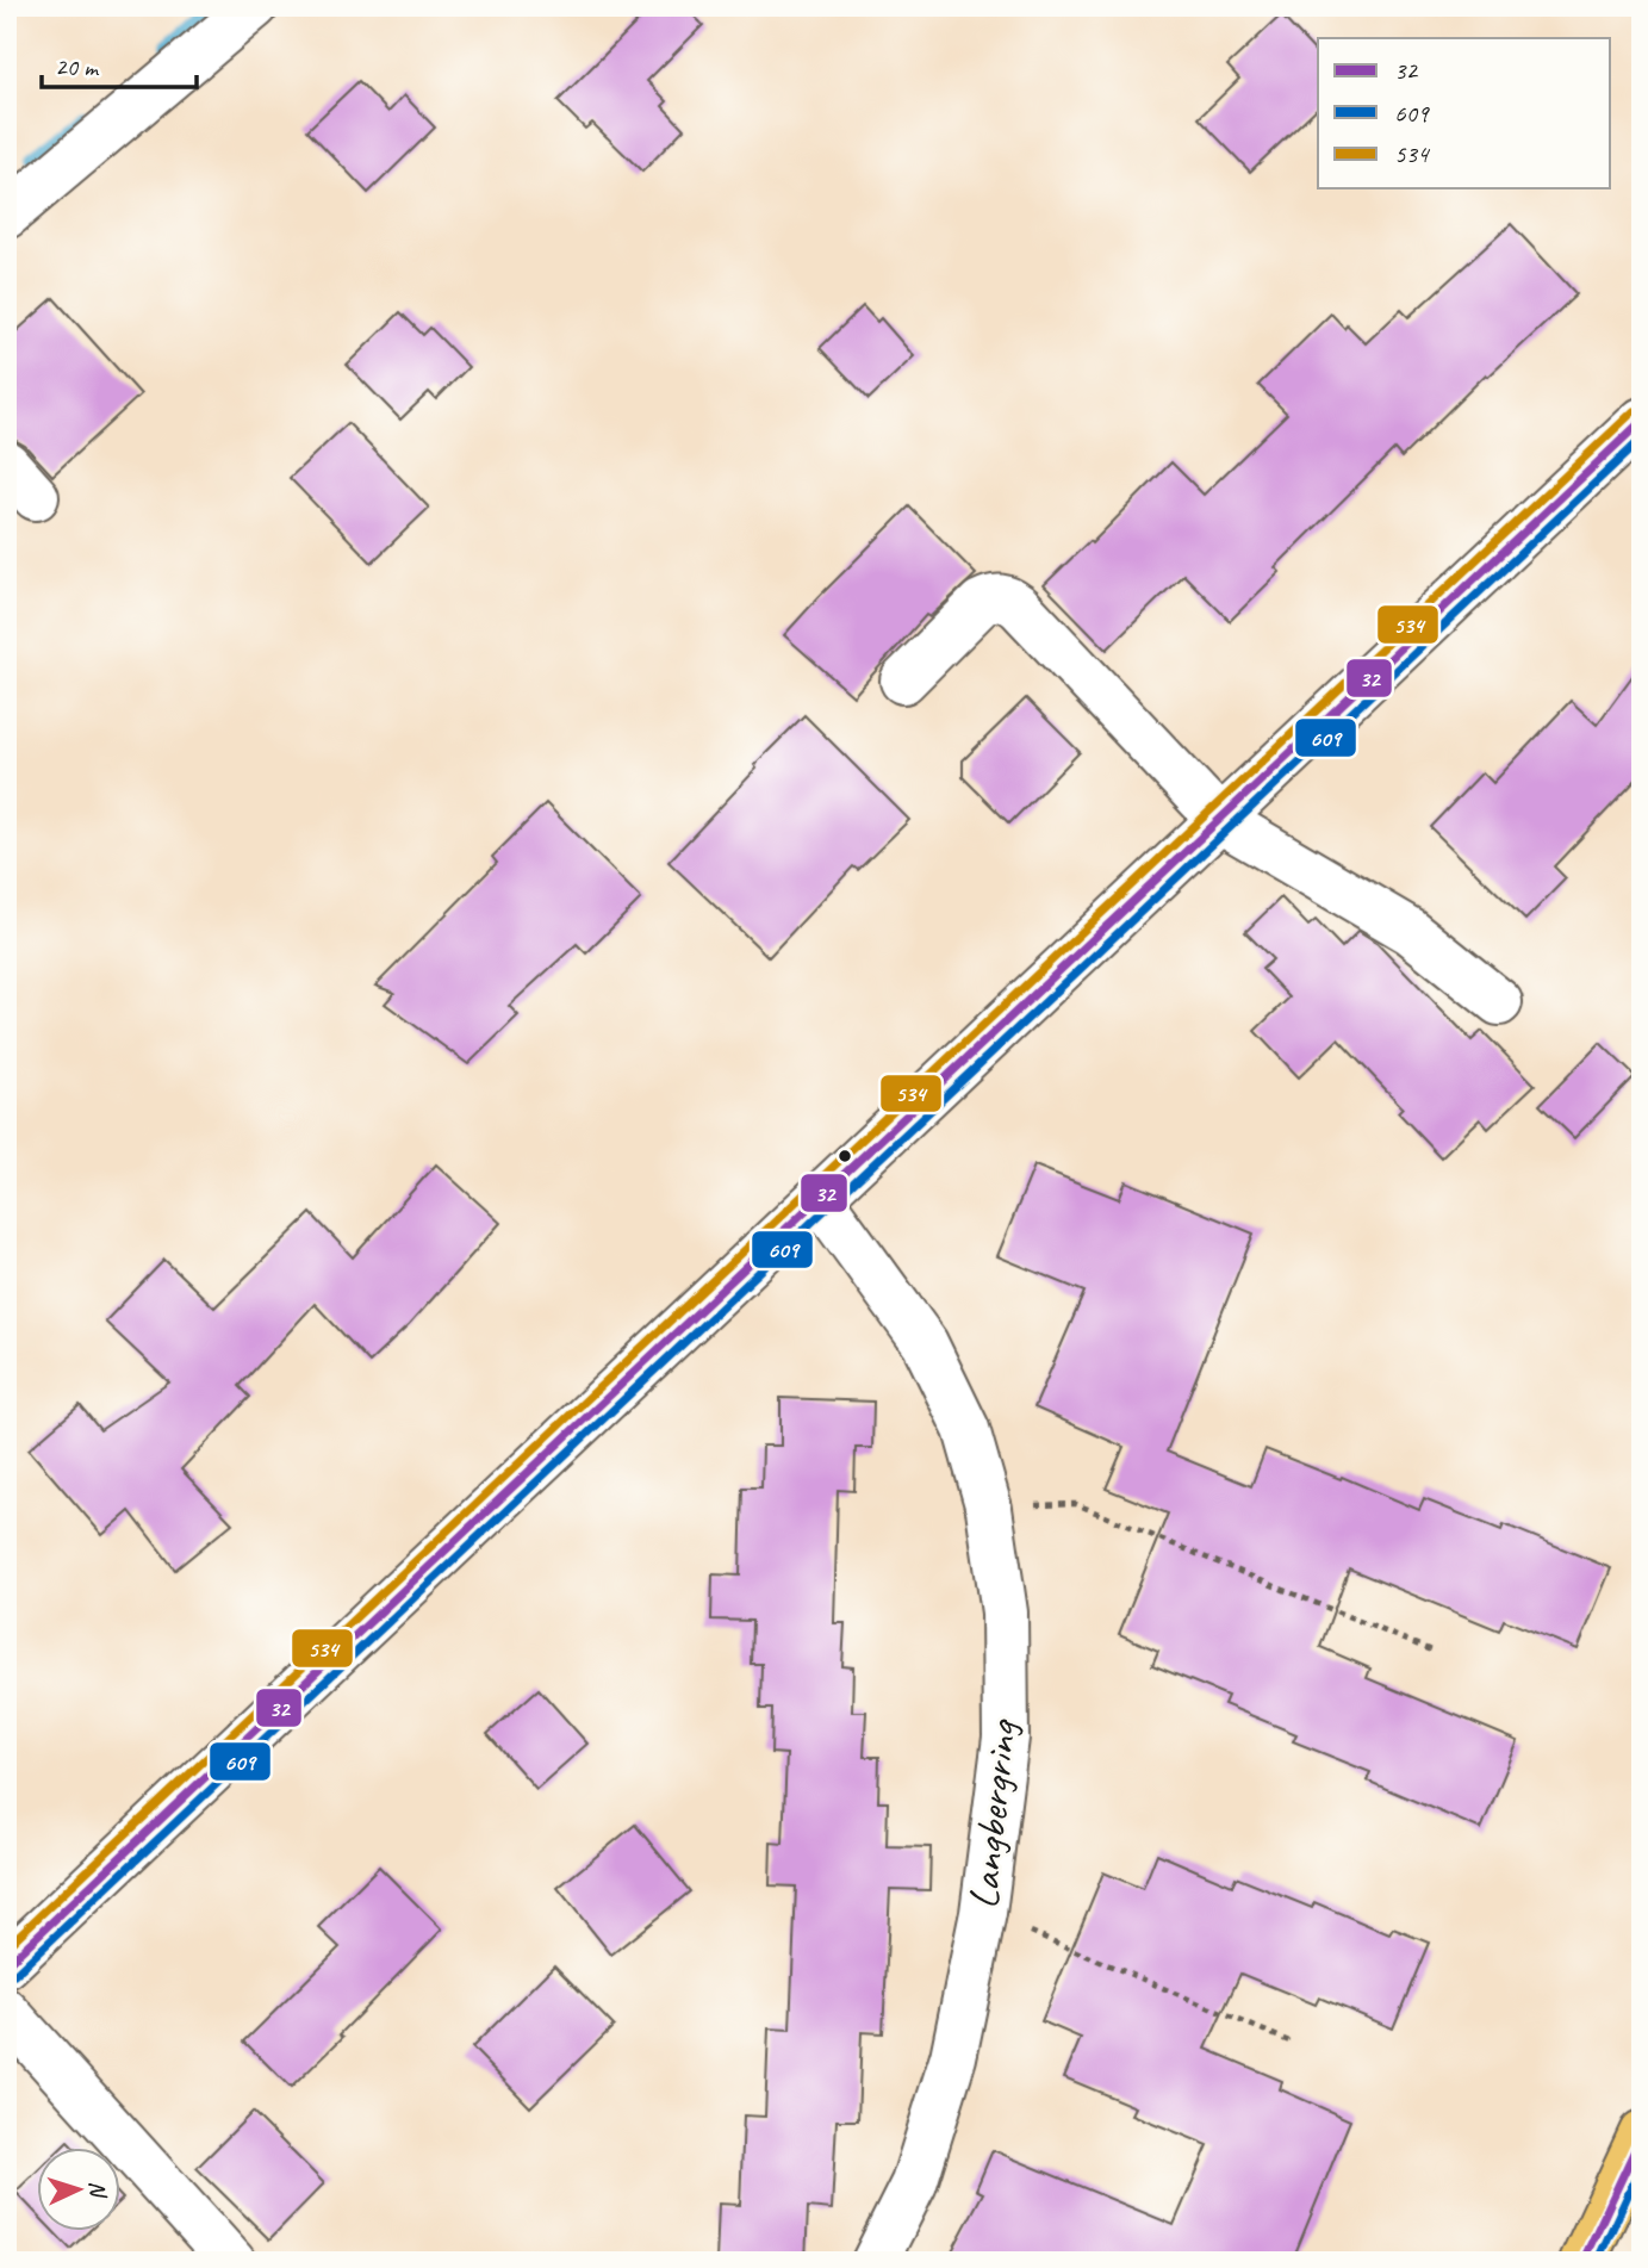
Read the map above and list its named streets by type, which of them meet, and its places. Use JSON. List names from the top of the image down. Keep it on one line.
{"streets":{"street":["Langbergring"]},"lines":["transit line 534","transit line 32","transit line 609"],"legend":["32","609","534"],"scale_bar":"20 m","north":"right"}
